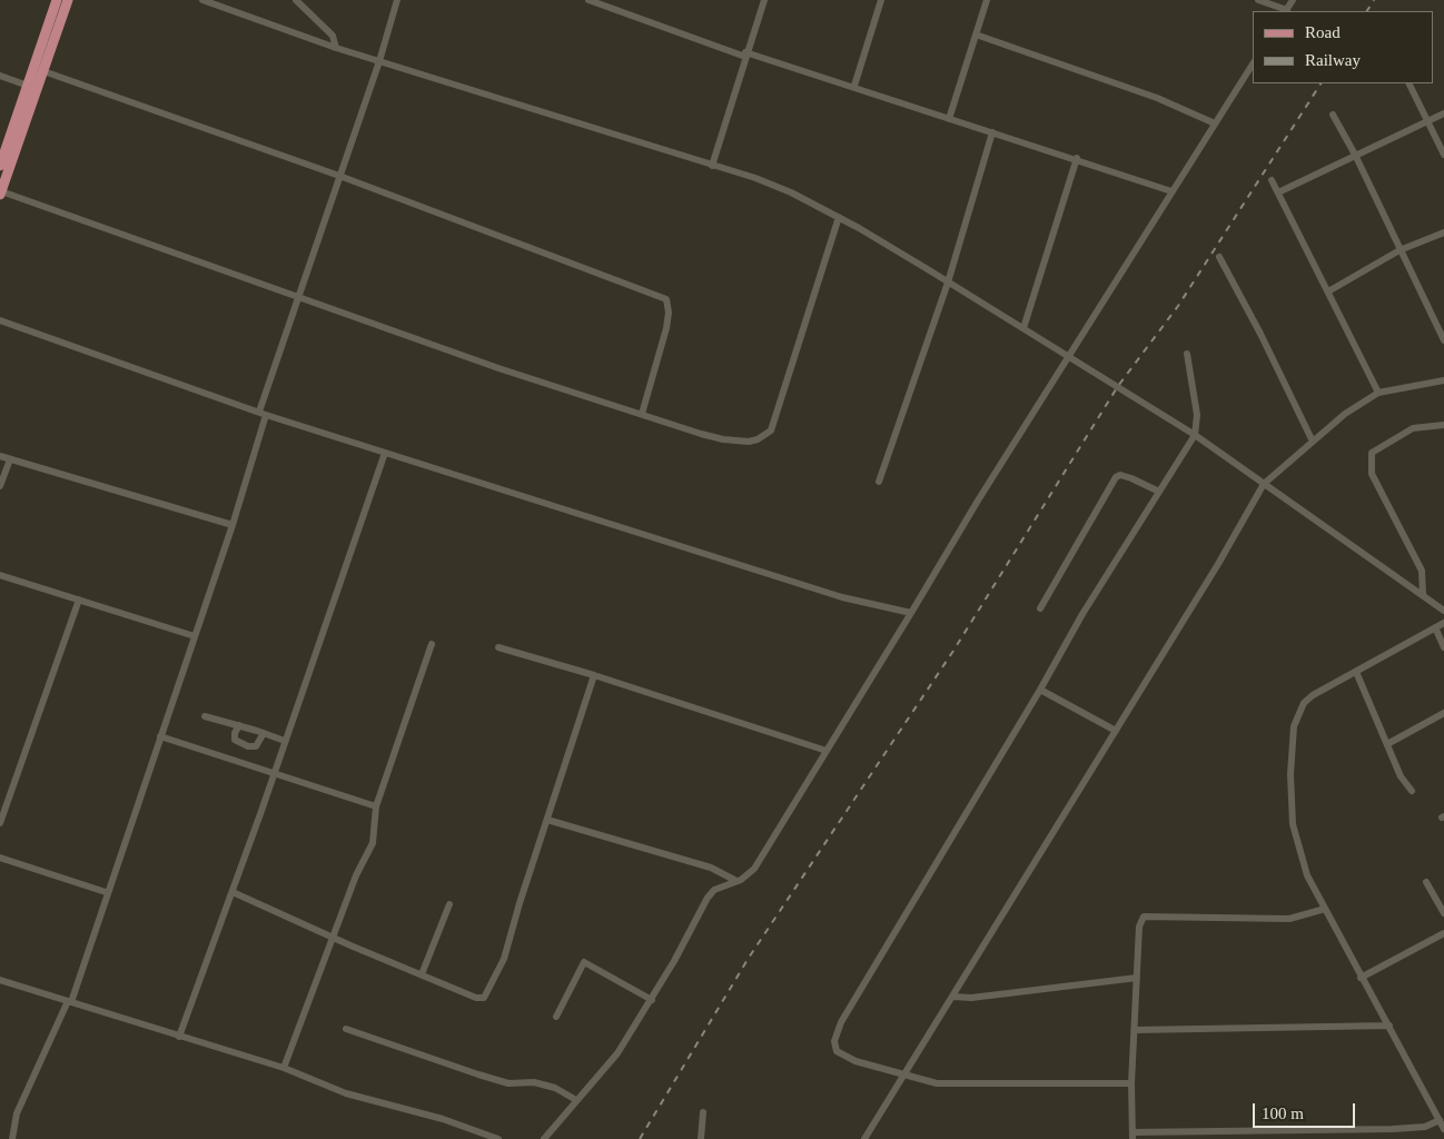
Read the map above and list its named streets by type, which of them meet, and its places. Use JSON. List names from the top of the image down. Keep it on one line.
{"legend":["Road","Railway"],"scale_bar":"100 m"}
